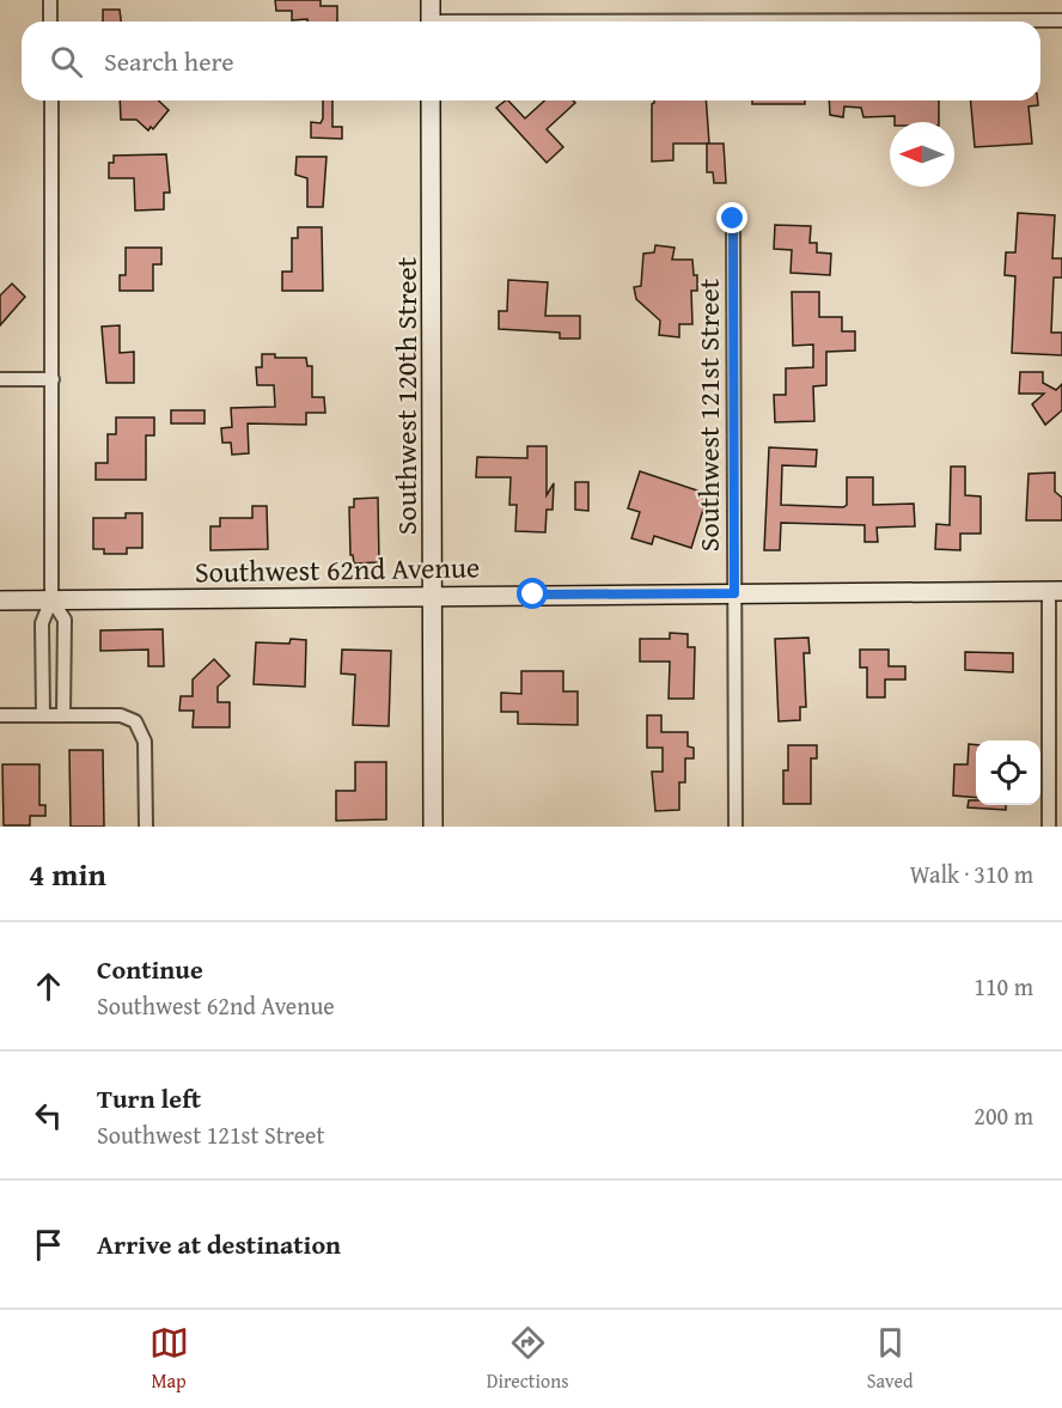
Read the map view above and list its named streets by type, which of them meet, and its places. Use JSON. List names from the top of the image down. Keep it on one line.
{"streets":{"street":["Southwest 120th Street","Southwest 121st Street","Southwest 62nd Avenue"]},"crossings":[["Southwest 120th Street","Southwest 62nd Avenue"],["Southwest 121st Street","Southwest 62nd Avenue"]],"north":"left","page":{"search":"Search here","heading":["4 min","Walk · 310 m"],"list":[["Continue","Southwest 62nd Avenue","110 m"],["Turn left","Southwest 121st Street","200 m"],"Arrive at destination"],"nav":["Map","Directions","Saved"]}}
